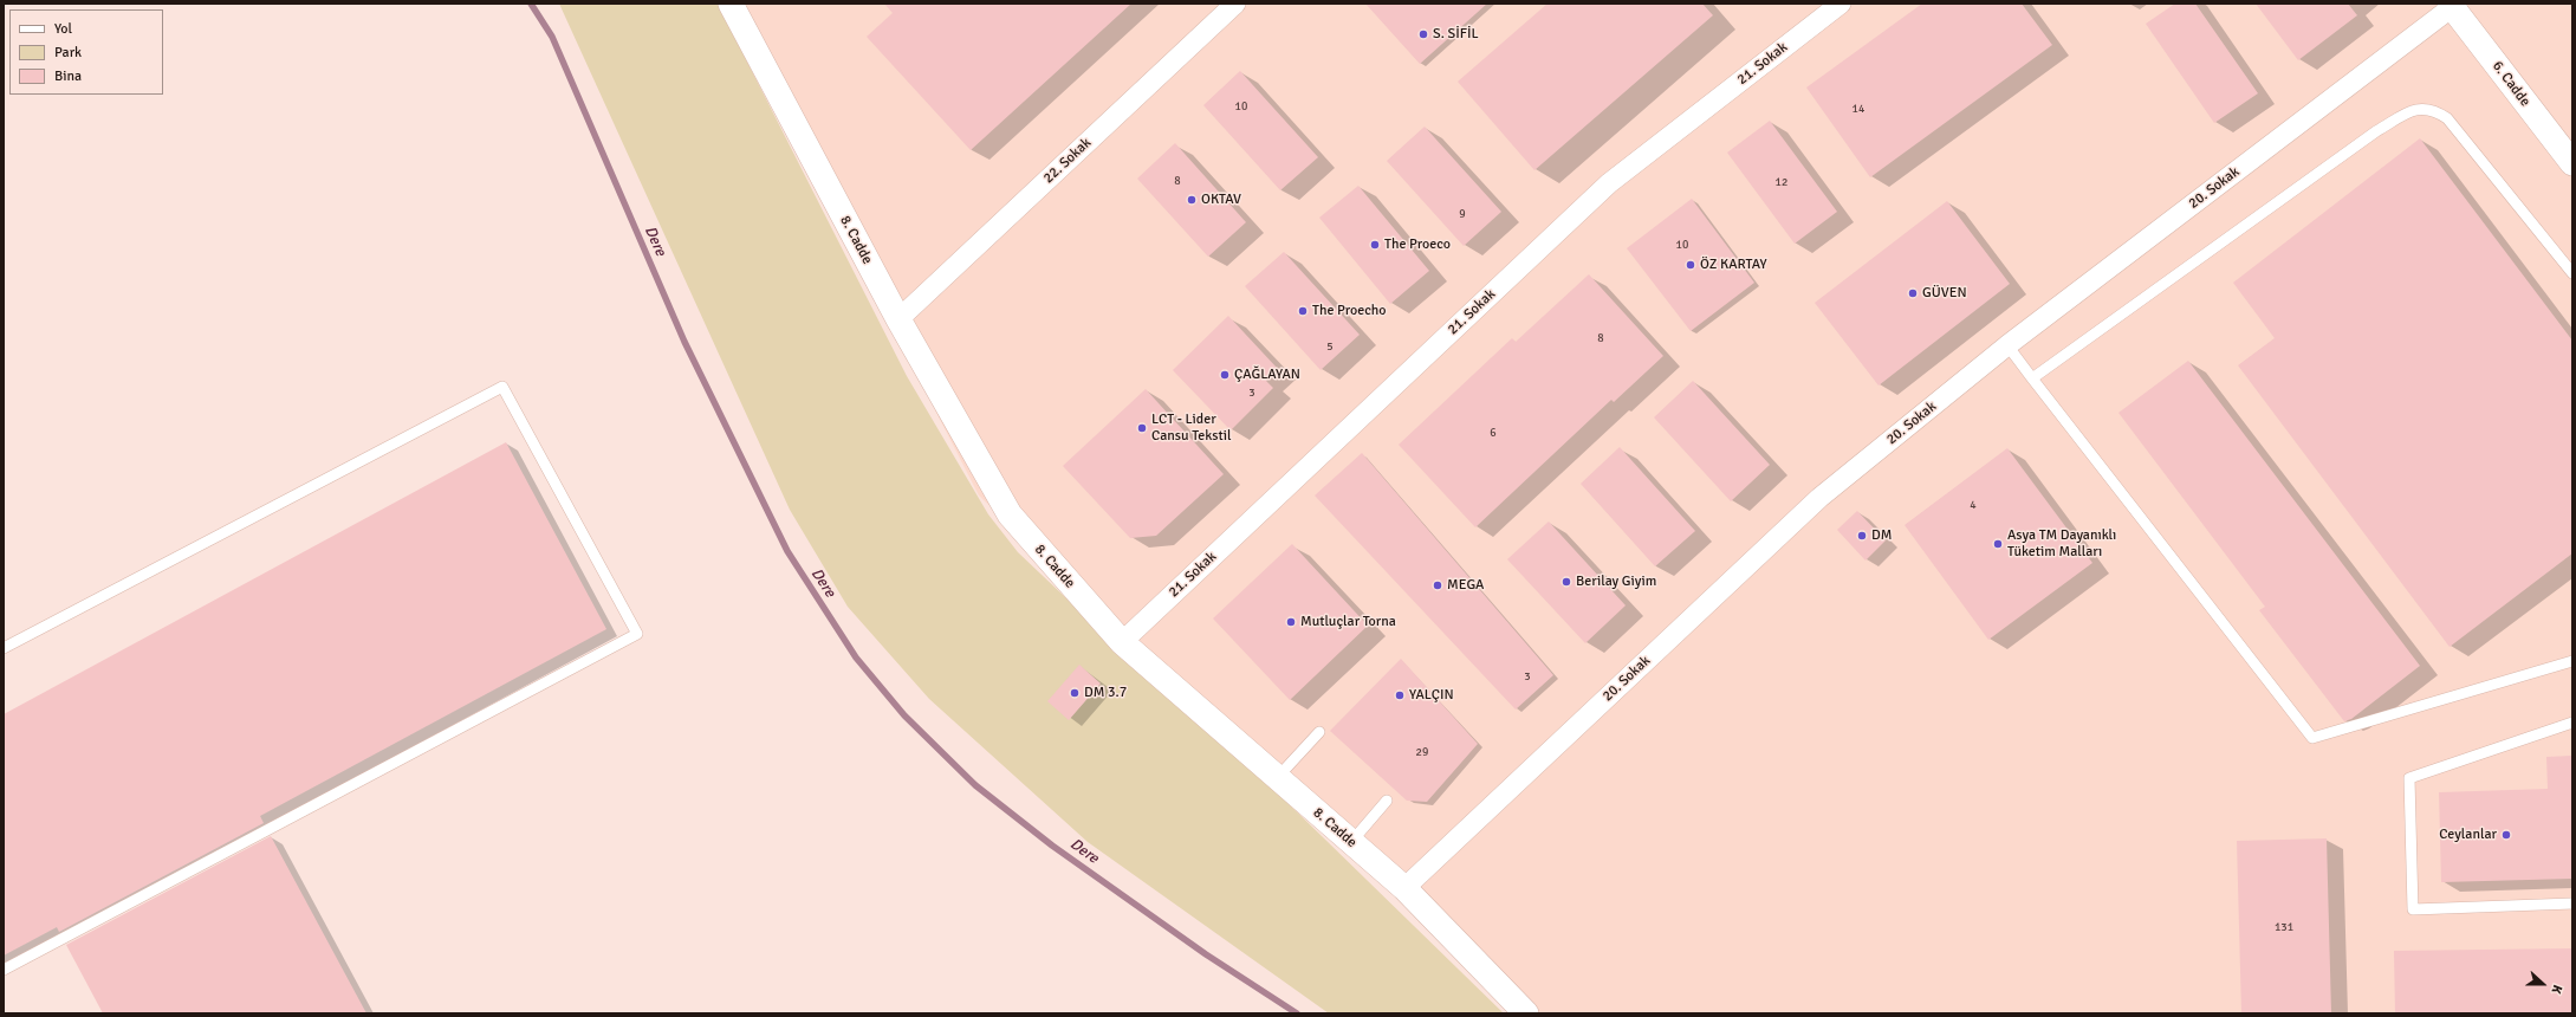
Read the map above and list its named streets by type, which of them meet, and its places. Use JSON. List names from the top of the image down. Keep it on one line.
{"streets":{"street":["21. Sokak","6. Cadde","22. Sokak","20. Sokak","8. Cadde"]},"crossings":[["21. Sokak","8. Cadde"],["6. Cadde","20. Sokak"],["22. Sokak","8. Cadde"],["20. Sokak","8. Cadde"]],"water":["Dere"],"places":["S. SİFİL","OKTAV","The Proeco","ÖZ KARTAY","GÜVEN","The Proecho","ÇAĞLAYAN","LCT - Lider Cansu Tekstil","DM","Asya TM Dayanıklı Tüketim Malları","Berilay Giyim","MEGA","Mutluçlar Torna","DM 3.7","YALÇIN","Ceylanlar"],"house_numbers":["10","14","8","12","9","10","8","5","3","6","4","3","29","131"],"legend":["Yol","Park","Bina"],"north":"right"}
